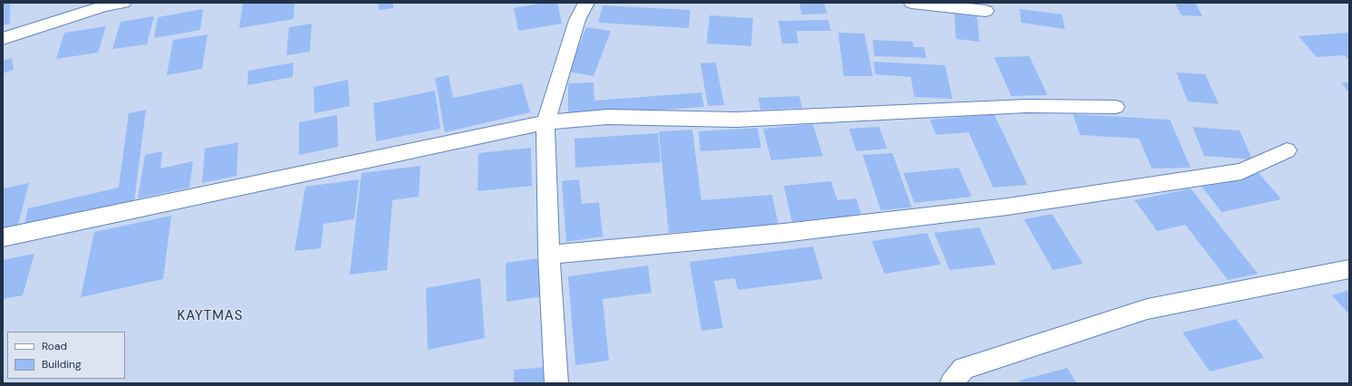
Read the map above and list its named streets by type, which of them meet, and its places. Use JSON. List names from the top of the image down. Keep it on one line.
{"districts":["KAYTMAS"],"legend":["Road","Building"]}
